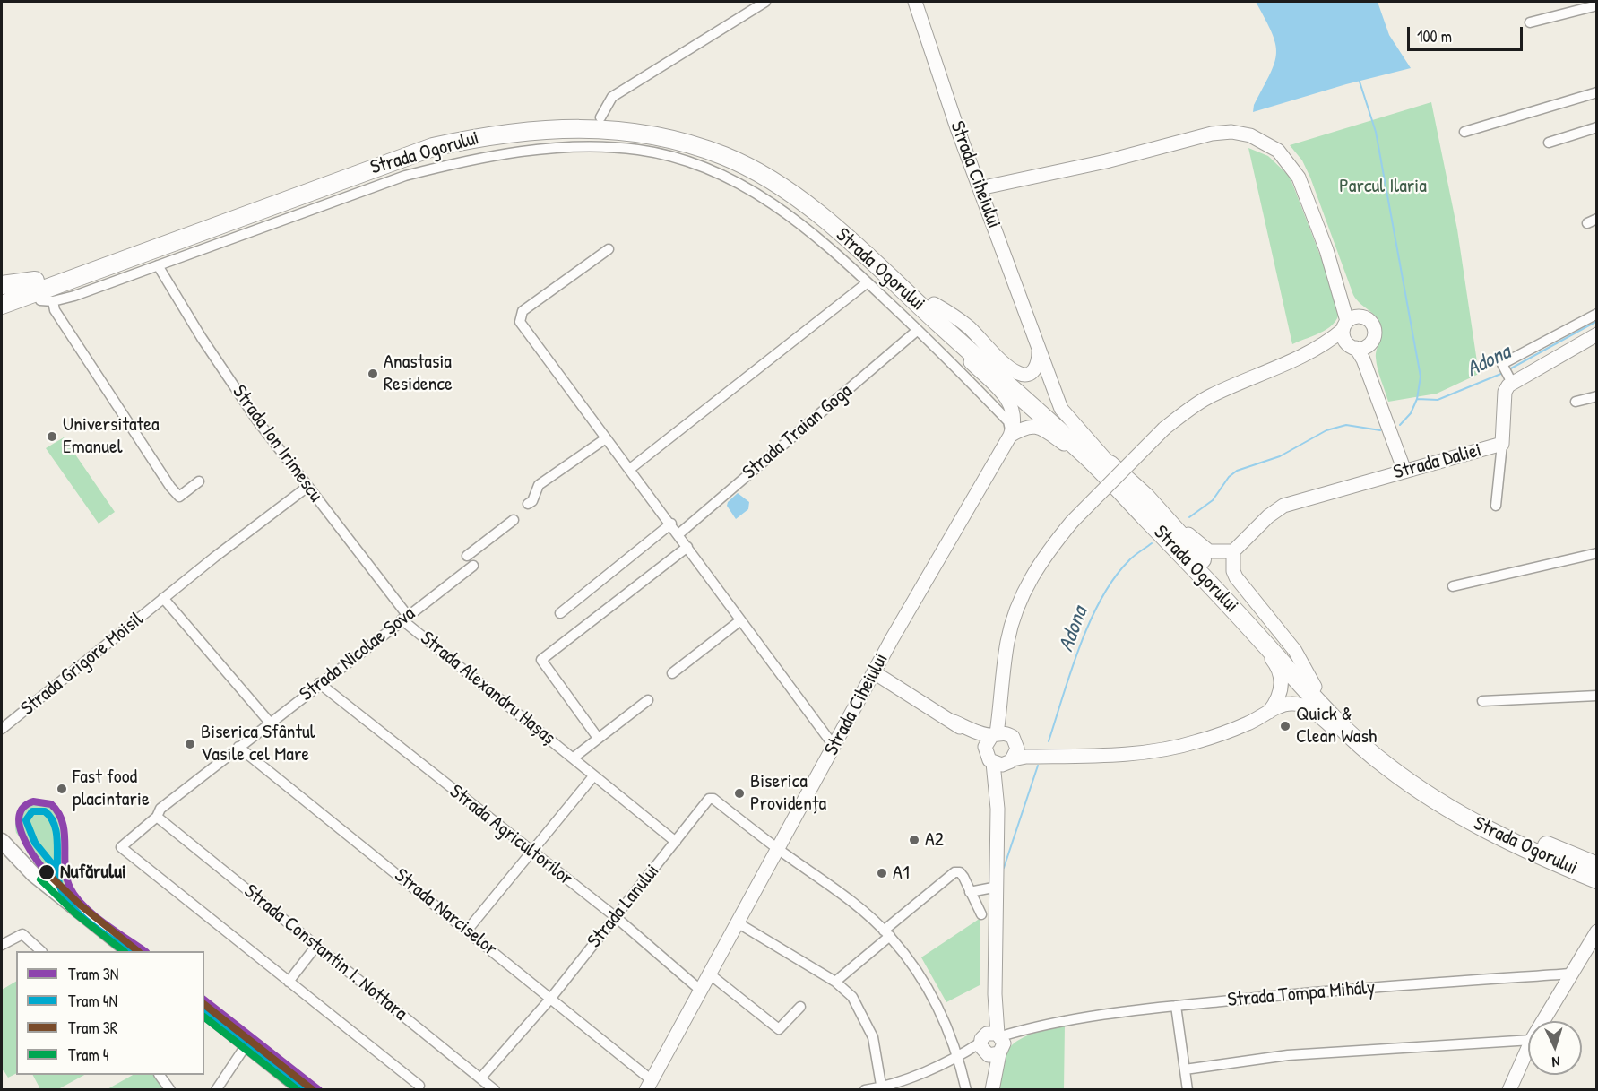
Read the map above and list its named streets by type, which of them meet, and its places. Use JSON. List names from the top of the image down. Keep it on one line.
{"streets":{"highway":["Strada Ogorului"],"street":["Strada Ciheiului","Strada Traian Goga","Strada Ion Irimescu","Strada Daliei","Strada Nicolae Șova","Strada Grigore Moisil","Strada Alexandru Hașaș","Strada Agricultorilor","Strada Lanului","Strada Narciselor","Strada Constantin I. Nottara","Strada Tompa Mihály"]},"crossings":[["Strada Ogorului","Strada Ciheiului"],["Strada Ciheiului","Strada Agricultorilor"],["Strada Ciheiului","Strada Lanului"],["Strada Ciheiului","Strada Narciselor"],["Strada Ion Irimescu","Strada Nicolae Șova"],["Strada Ion Irimescu","Strada Grigore Moisil"],["Strada Ion Irimescu","Strada Alexandru Hașaș"],["Strada Nicolae Șova","Strada Grigore Moisil"],["Strada Nicolae Șova","Strada Alexandru Hașaș"],["Strada Nicolae Șova","Strada Agricultorilor"],["Strada Nicolae Șova","Strada Narciselor"],["Strada Nicolae Șova","Strada Constantin I. Nottara"],["Strada Alexandru Hașaș","Strada Lanului"],["Strada Agricultorilor","Strada Lanului"],["Strada Lanului","Strada Narciselor"],["Strada Lanului","Strada Constantin I. Nottara"]],"water":["Adona"],"parks":["Parcul Ilaria"],"places":["Anastasia Residence","Universitatea Emanuel","Quick & Clean Wash","Biserica Sfântul Vasile cel Mare","Fast food placintarie","Biserica Providența","A2","Nufărului","A1"],"lines":["tram line 3N","tram line 4N","tram line 3R","tram line 4"],"legend":["Tram 3N","Tram 4N","Tram 3R","Tram 4"],"scale_bar":"100 m","north":"bottom"}
